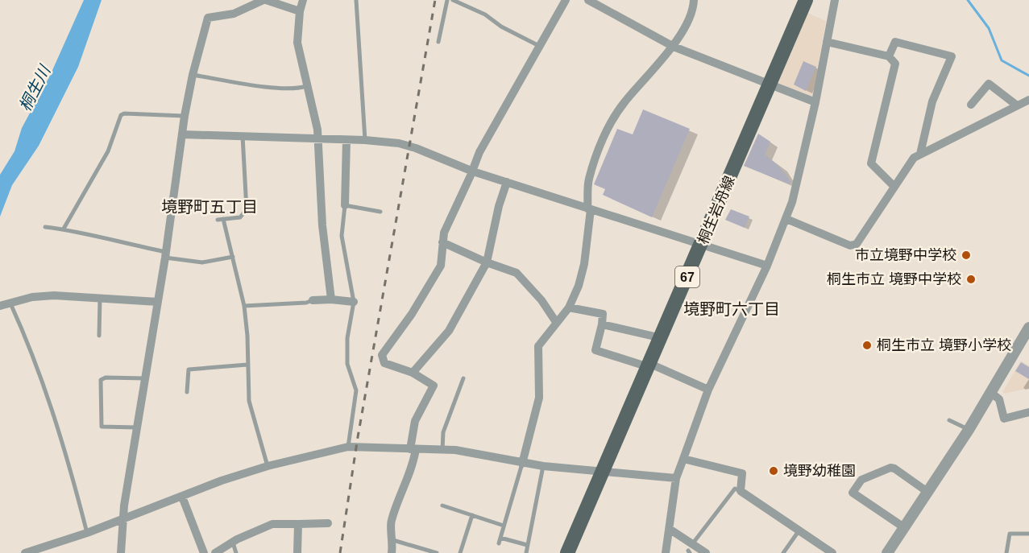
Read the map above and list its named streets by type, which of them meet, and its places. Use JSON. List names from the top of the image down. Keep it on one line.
{"streets":{"main road":["桐生岩舟線","67"]},"districts":["境野町五丁目","境野町六丁目"],"water":["桐生川"],"places":["市立境野中学校","桐生市立 境野中学校","桐生市立 境野小学校","境野幼稚園"]}
